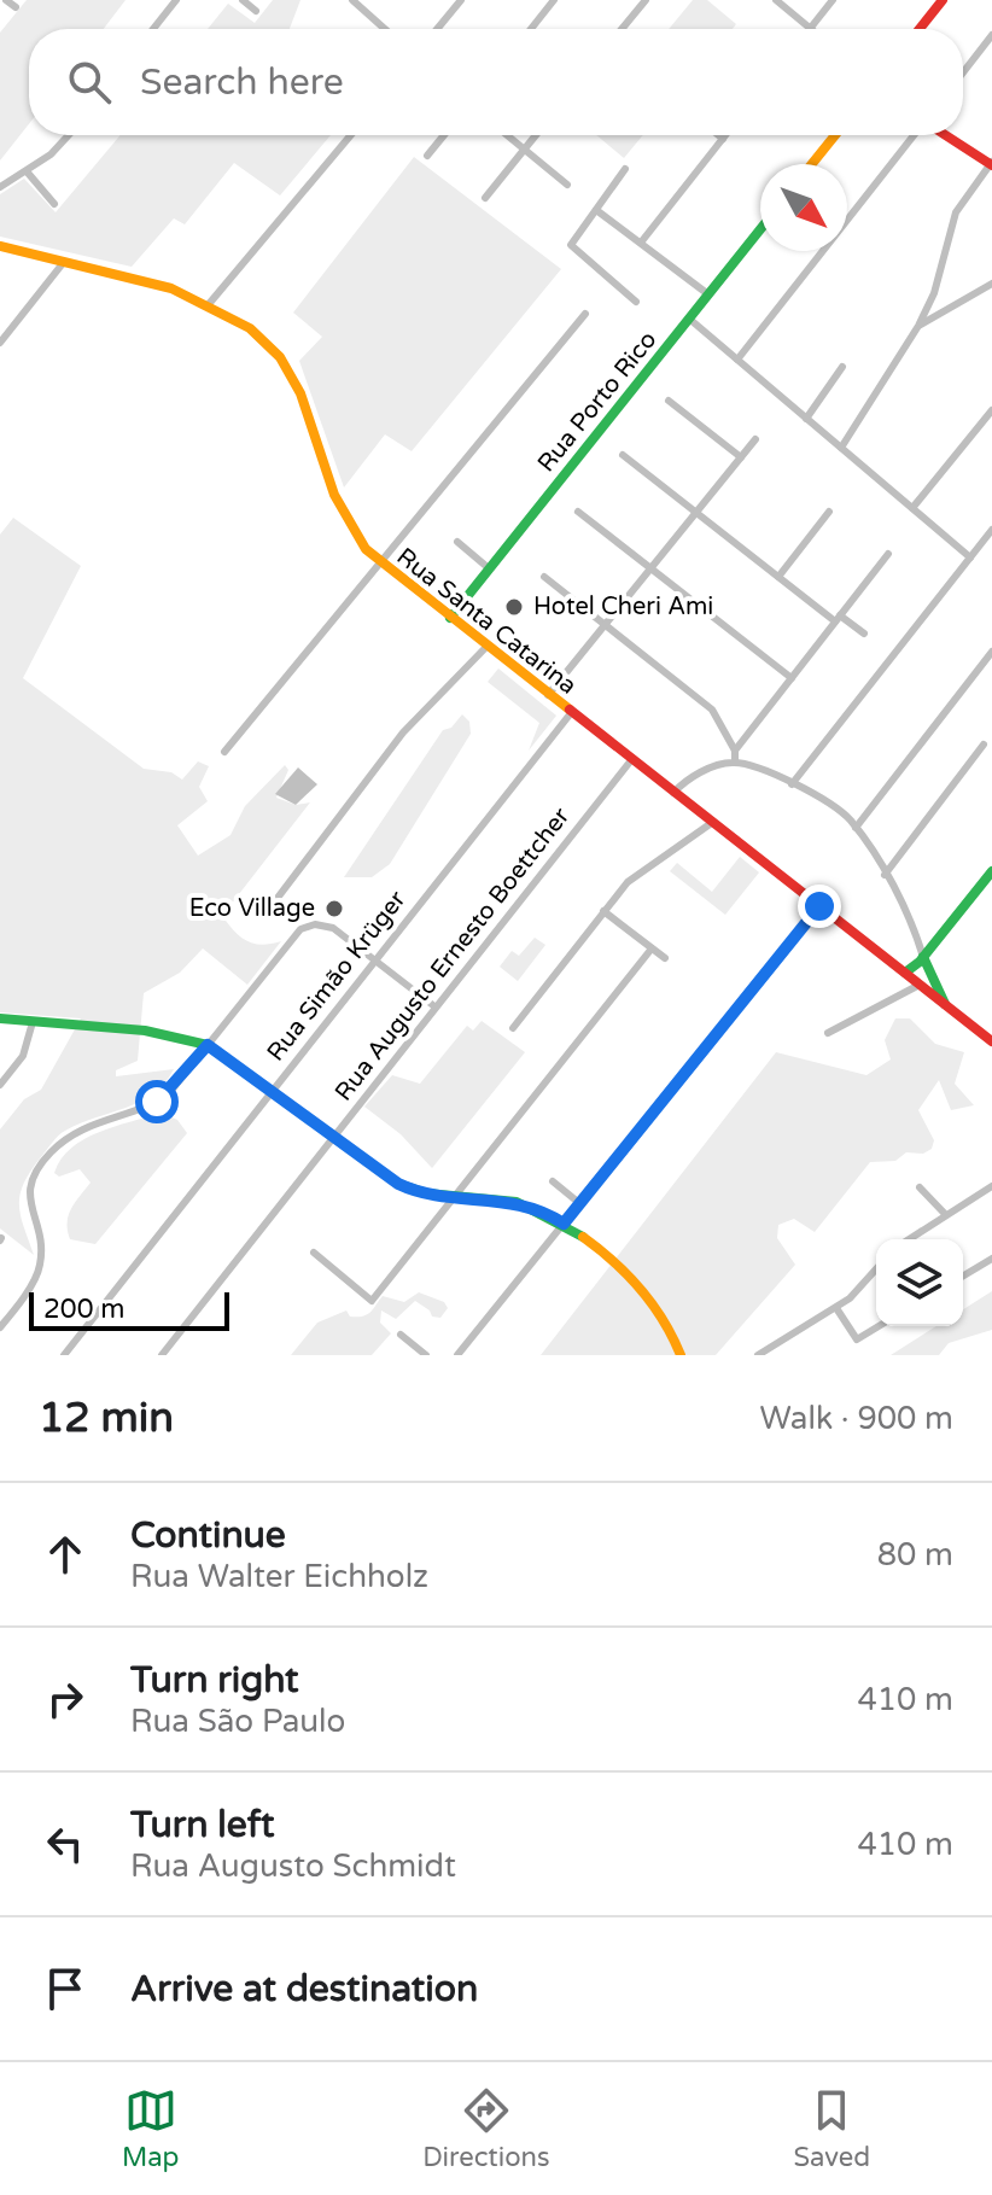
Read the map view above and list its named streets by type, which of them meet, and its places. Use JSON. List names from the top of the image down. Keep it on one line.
{"streets":{"main road":["Rua Porto Rico","Rua Santa Catarina"],"street":["Rua Augusto Ernesto Boettcher","Rua Simão Krüger"]},"crossings":[["Rua Porto Rico","Rua Santa Catarina"],["Rua Santa Catarina","Rua Augusto Ernesto Boettcher"],["Rua Santa Catarina","Rua Simão Krüger"]],"places":["Hotel Cheri Ami","Eco Village"],"scale_bar":"200 m","north":"bottom right","page":{"search":"Search here","scale":"200 m","heading":["12 min","Walk · 900 m"],"list":[["Continue","Rua Walter Eichholz","80 m"],["Turn right","Rua São Paulo","410 m"],["Turn left","Rua Augusto Schmidt","410 m"],"Arrive at destination"],"nav":["Map","Directions","Saved"]}}
